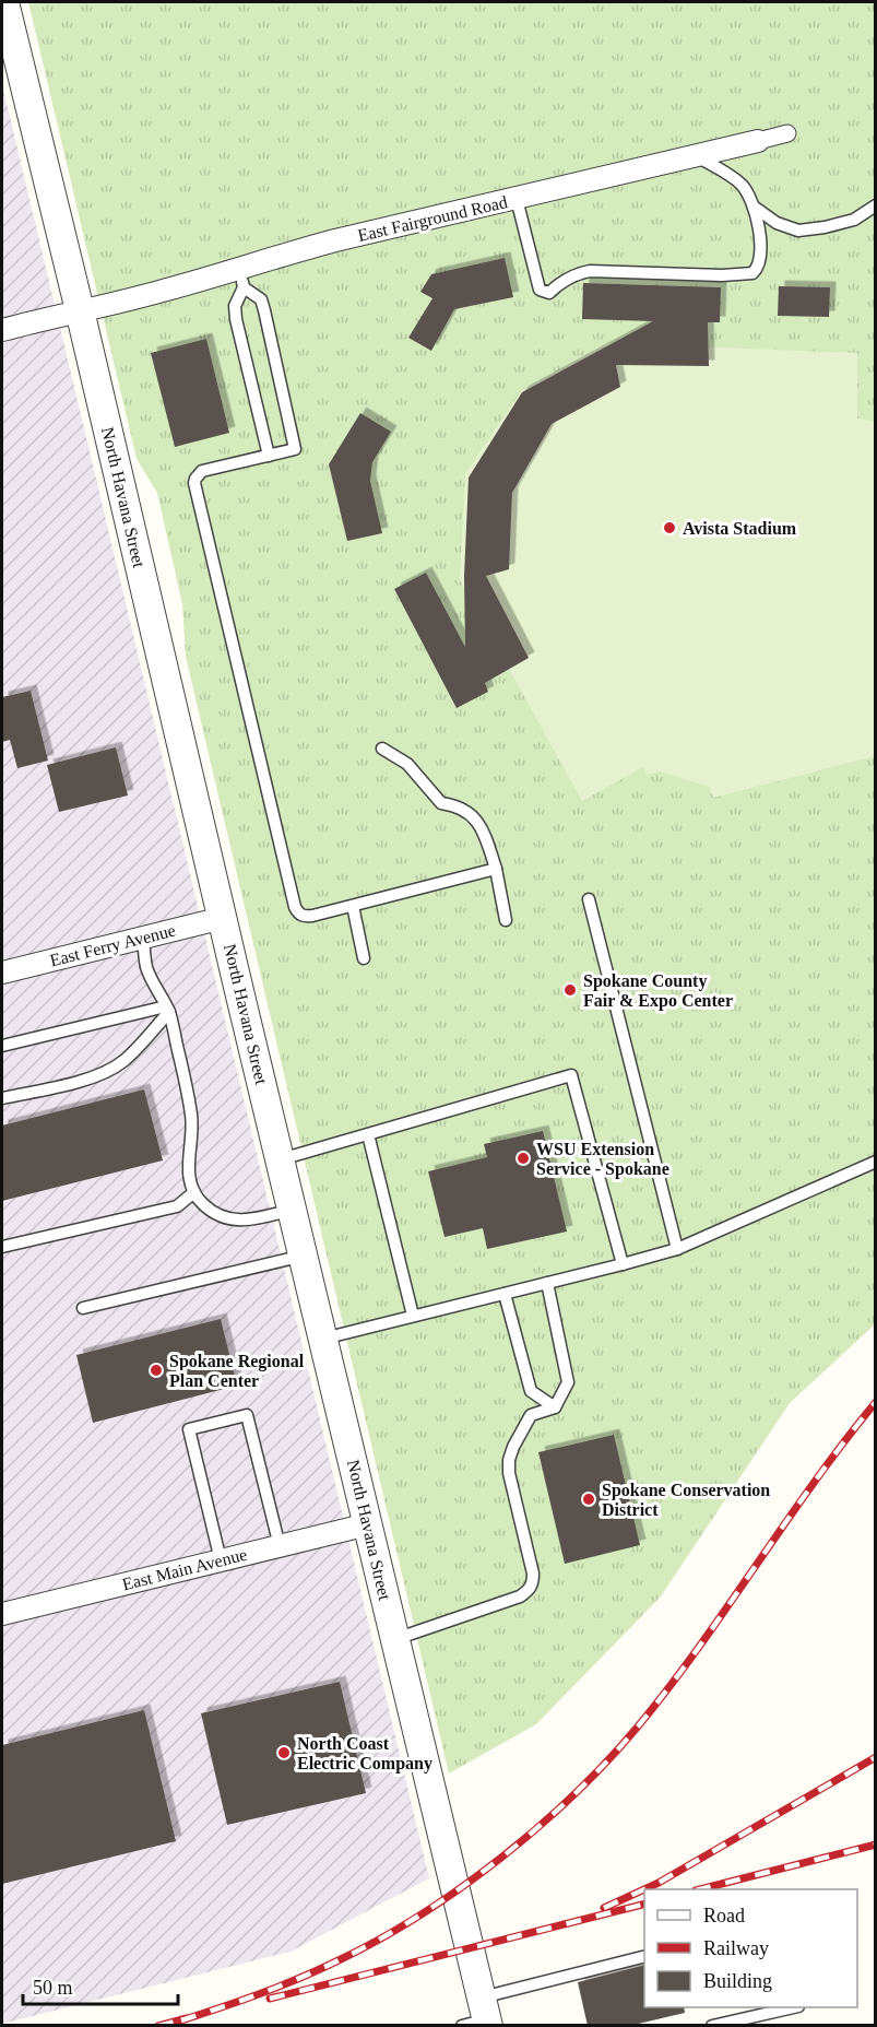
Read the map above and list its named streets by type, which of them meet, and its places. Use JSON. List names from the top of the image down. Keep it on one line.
{"streets":{"street":["East Fairground Road","North Havana Street","East Ferry Avenue","East Main Avenue"]},"crossings":[["East Fairground Road","North Havana Street"],["North Havana Street","East Ferry Avenue"],["North Havana Street","East Main Avenue"]],"places":["Avista Stadium","Spokane County Fair & Expo Center","WSU Extension Service - Spokane","Spokane Regional Plan Center","Spokane Conservation District","North Coast Electric Company"],"legend":["Road","Railway","Building"],"scale_bar":"50 m"}
